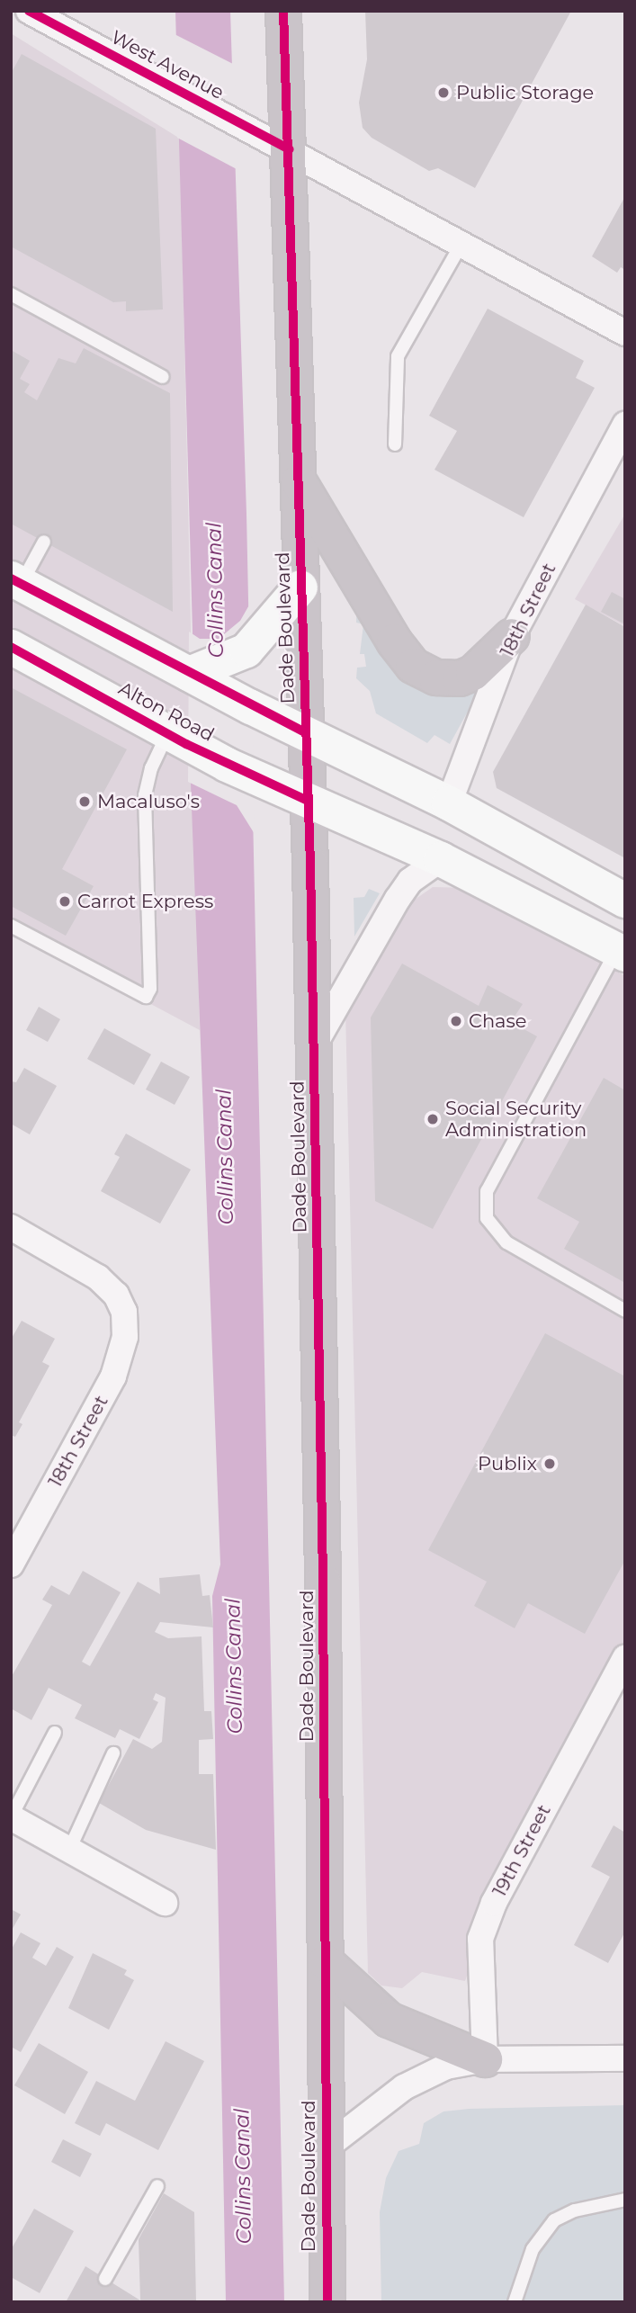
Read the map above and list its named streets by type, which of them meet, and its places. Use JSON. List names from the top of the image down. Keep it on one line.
{"streets":{"highway":["Alton Road"],"main road":["Dade Boulevard"],"street":["West Avenue","18th Street","19th Street"]},"crossings":[["West Avenue","Dade Boulevard"],["Dade Boulevard","Alton Road"]],"water":["Collins Canal"],"places":["Public Storage","Macaluso's","Carrot Express","Chase","Social Security Administration","Publix"]}
